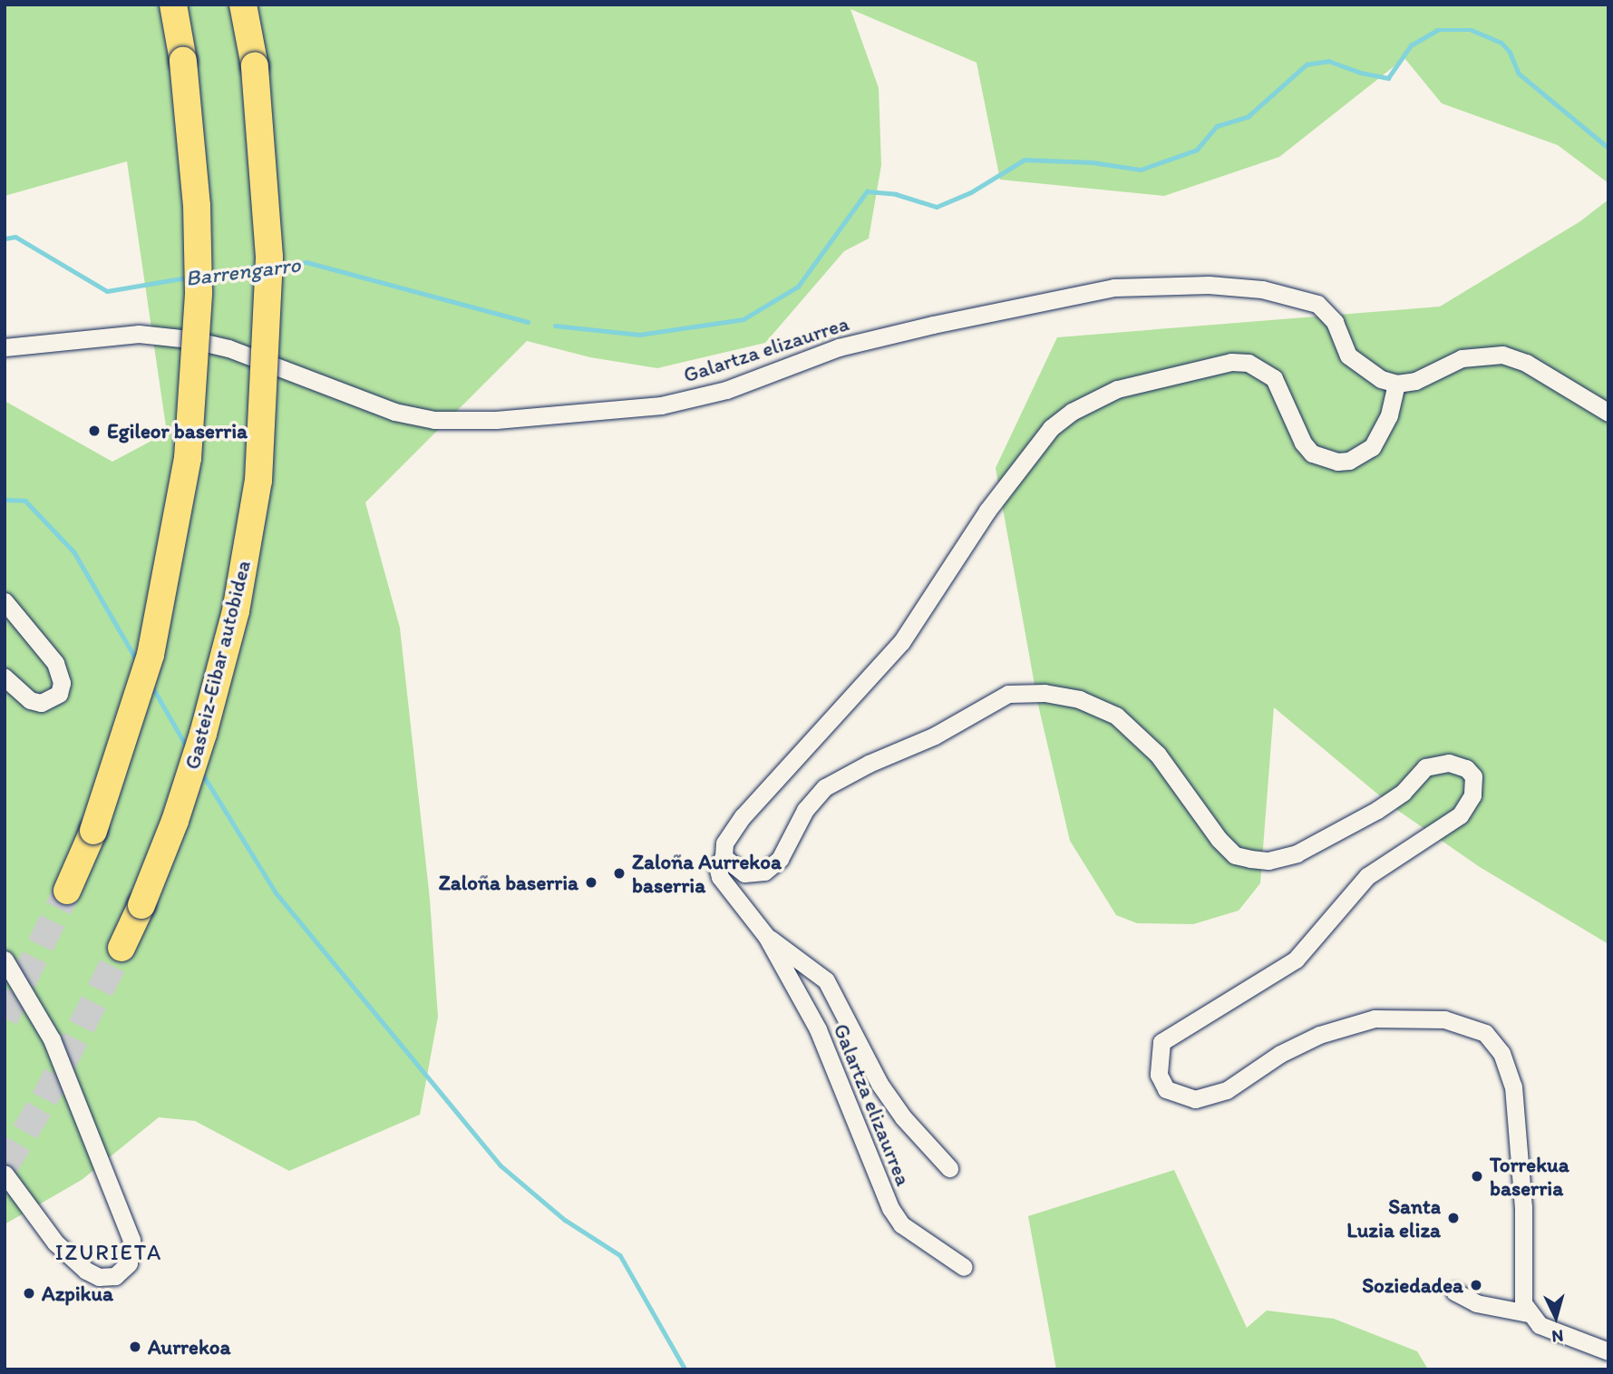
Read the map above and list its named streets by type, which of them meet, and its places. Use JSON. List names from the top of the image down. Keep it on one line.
{"streets":{"highway":["Gasteiz-Eibar autobidea"],"street":["Galartza elizaurrea"]},"districts":["IZURIETA"],"water":["Barrengarro"],"places":["Egileor baserria","Zaloña Aurrekoa baserria","Zaloña baserria","Torrekua baserria","Santa Luzia eliza","Soziedadea","Azpikua","Aurrekoa"],"north":"bottom"}
